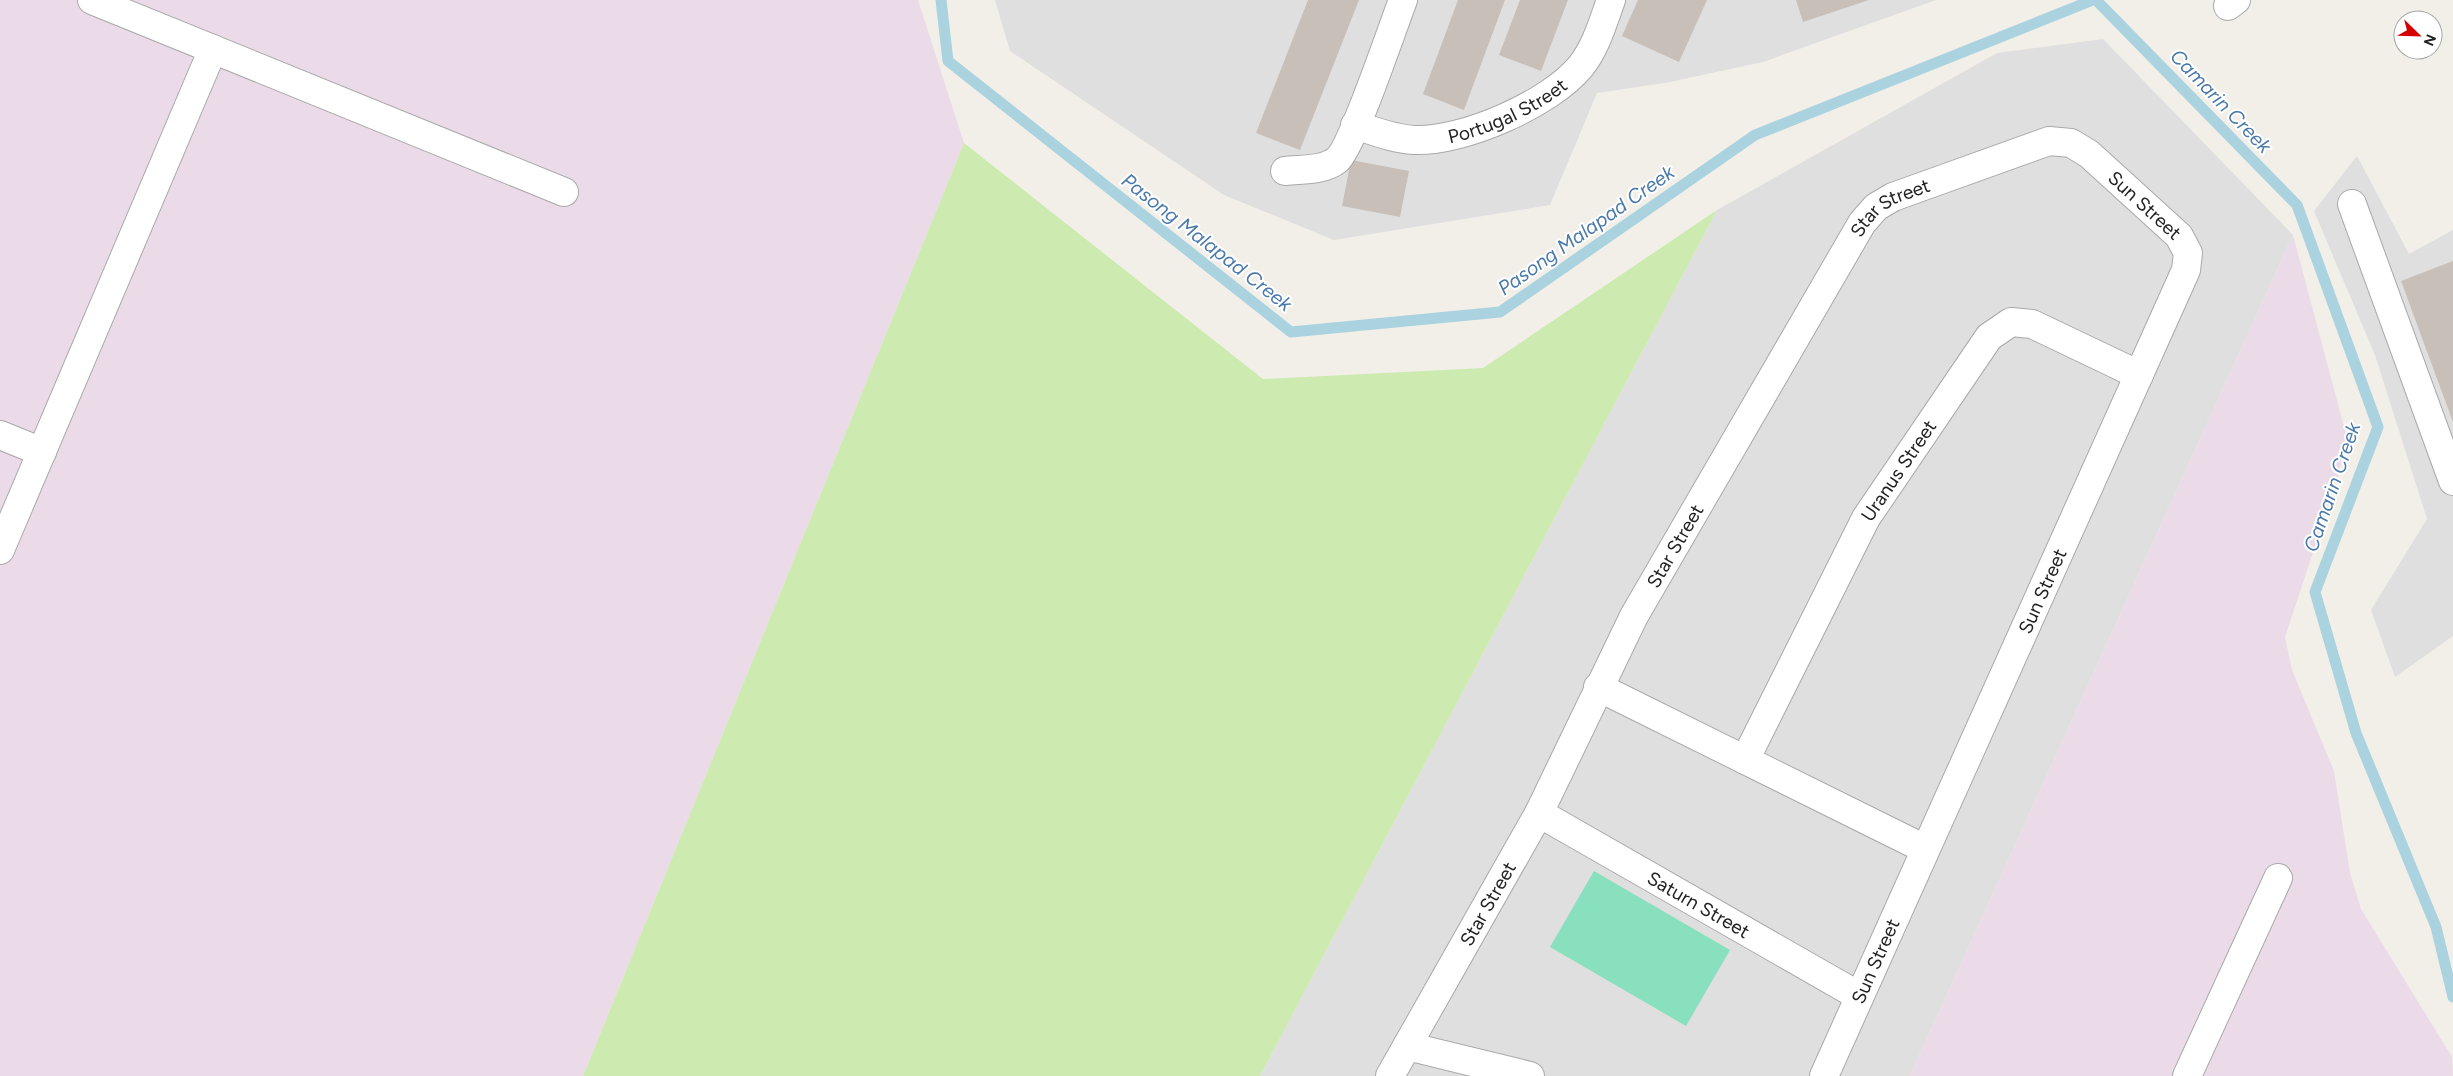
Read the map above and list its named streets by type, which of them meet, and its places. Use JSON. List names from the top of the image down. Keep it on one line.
{"streets":{"street":["Portugal Street","Sun Street","Star Street","Uranus Street","Saturn Street"]},"crossings":[["Sun Street","Star Street"],["Sun Street","Uranus Street"],["Sun Street","Saturn Street"],["Star Street","Saturn Street"]],"water":["Camarin Creek","Pasong Malapad Creek"],"north":"bottom right"}
